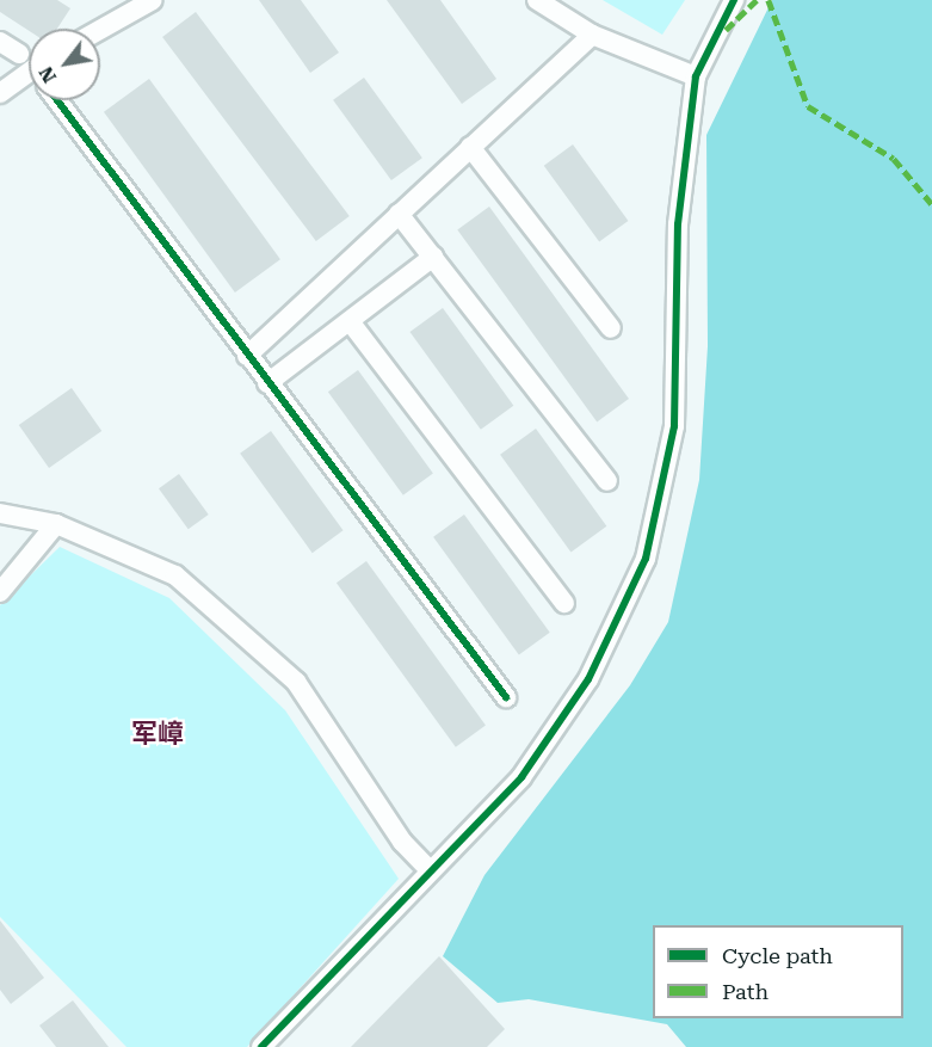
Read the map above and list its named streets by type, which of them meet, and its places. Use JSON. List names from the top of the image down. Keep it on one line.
{"districts":["军嶂"],"legend":["Cycle path","Path"],"north":"bottom left"}
